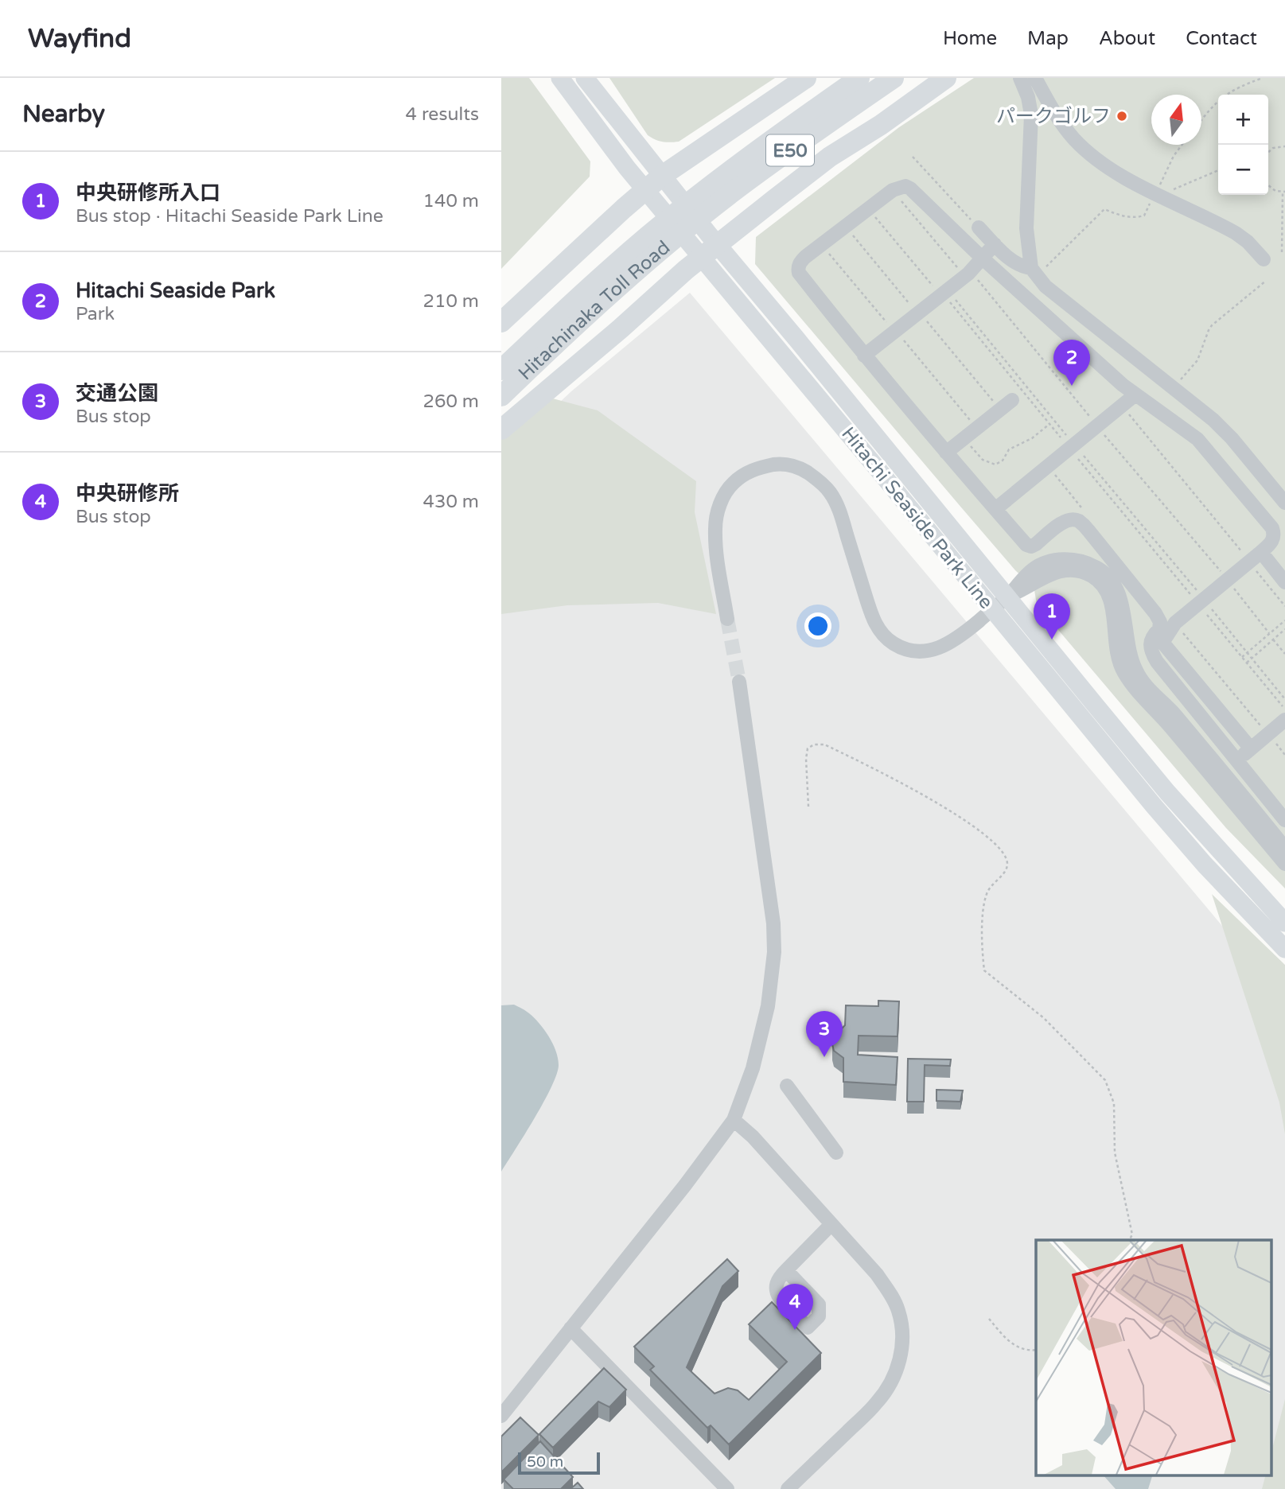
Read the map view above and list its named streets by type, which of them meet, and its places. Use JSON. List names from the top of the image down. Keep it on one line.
{"streets":{"highway":["E50","Hitachinaka Toll Road"],"main road":["Hitachi Seaside Park Line"]},"crossings":[["E50","Hitachinaka Toll Road"],["E50","Hitachi Seaside Park Line"],["Hitachinaka Toll Road","Hitachi Seaside Park Line"]],"places":["パークゴルフ"],"scale_bar":"50 m","north":"top","page":{"header":"Wayfind","nav":["Home","Map","About","Contact"],"heading":["Nearby","4 results"],"map_buttons":["+","−"],"list":[{"mark":"1","name":"中央研修所入口","note":"Bus stop · Hitachi Seaside Park Line","value":"140 m"},{"mark":"2","name":"Hitachi Seaside Park","note":"Park","value":"210 m"},{"mark":"3","name":"交通公園","note":"Bus stop","value":"260 m"},{"mark":"4","name":"中央研修所","note":"Bus stop","value":"430 m"}],"pins":["2","1","3","4"],"scale":"50 m"}}
